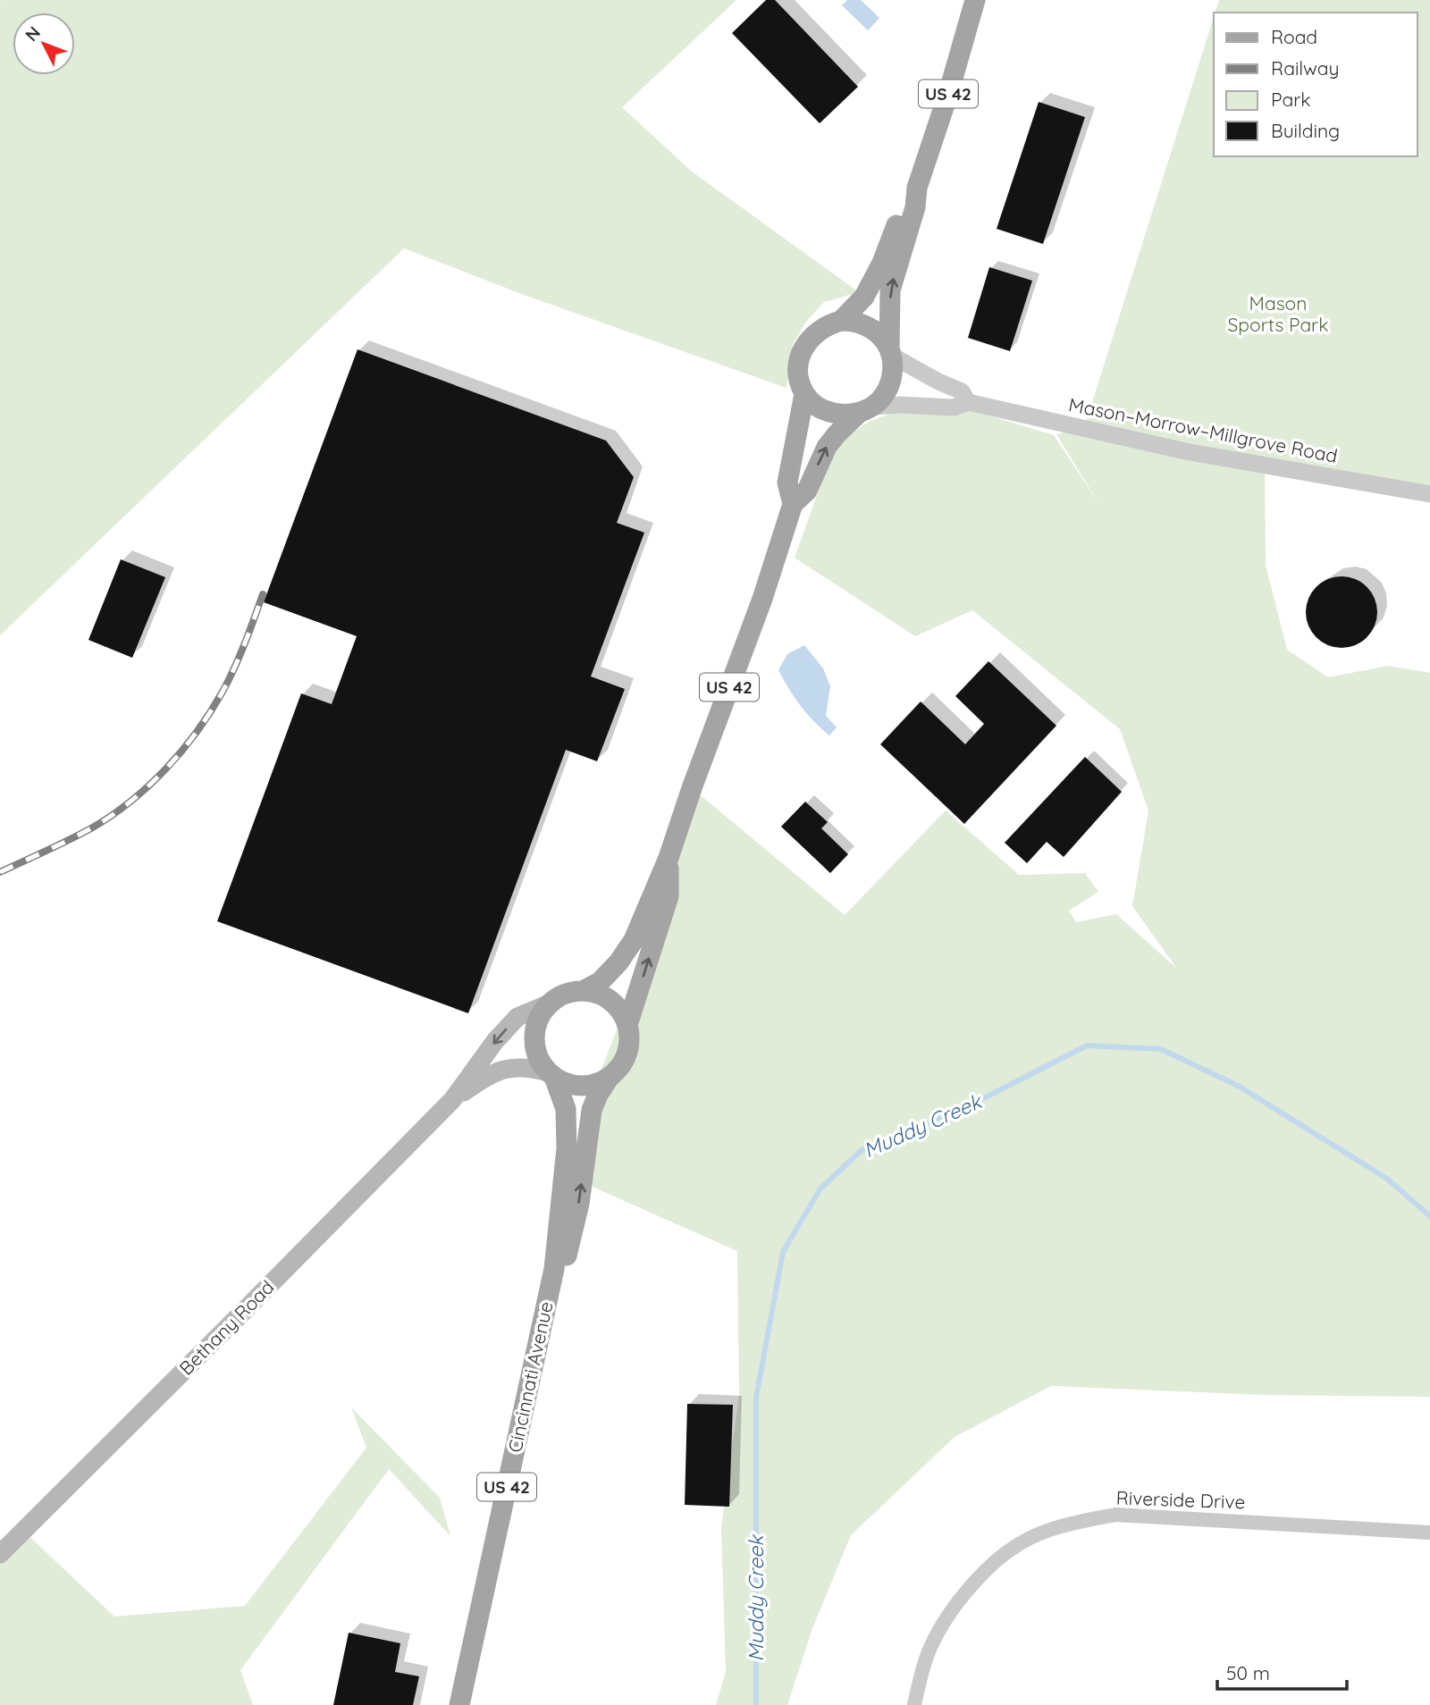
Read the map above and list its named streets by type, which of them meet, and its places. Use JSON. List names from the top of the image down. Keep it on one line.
{"streets":{"main road":["US 42","Bethany Road","Cincinnati Avenue"],"street":["Mason–Morrow–Millgrove Road","Riverside Drive"]},"crossings":[["US 42","Mason–Morrow–Millgrove Road"],["US 42","Bethany Road"],["US 42","Cincinnati Avenue"],["Bethany Road","Cincinnati Avenue"]],"water":["Muddy Creek"],"parks":["Mason Sports Park"],"legend":["Road","Railway","Park","Building"],"scale_bar":"50 m","north":"top left"}
